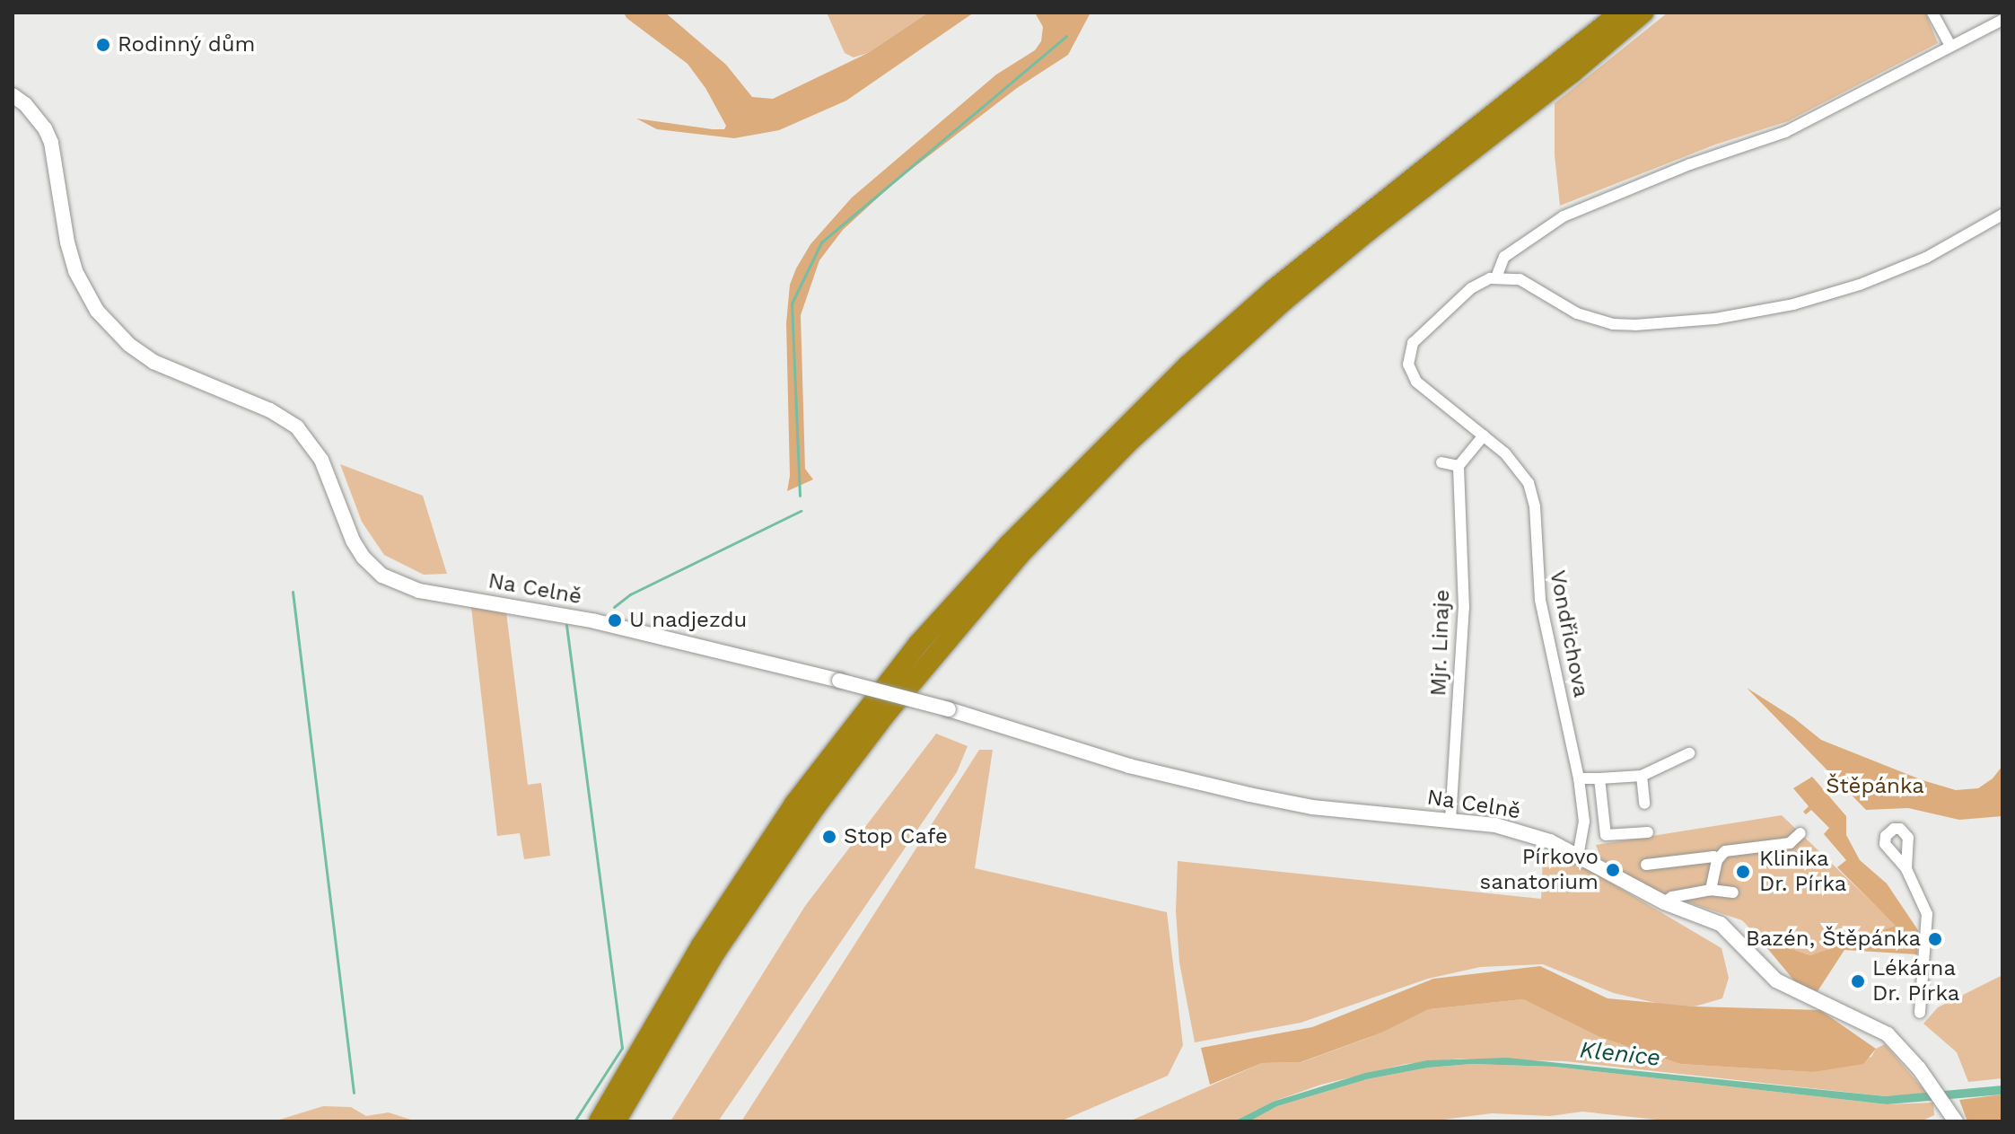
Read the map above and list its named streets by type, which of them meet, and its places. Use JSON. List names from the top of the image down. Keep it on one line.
{"streets":{"street":["Na Celně","Vondřichova","Mjr. Linaje"]},"crossings":[["Na Celně","Vondřichova"],["Na Celně","Mjr. Linaje"]],"water":["Klenice"],"parks":["Štěpánka"],"places":["Rodinný dům","U nadjezdu","Stop Cafe","Pírkovo sanatorium","Klinika Dr. Pírka","Bazén, Štěpánka","Lékárna Dr. Pírka"]}
